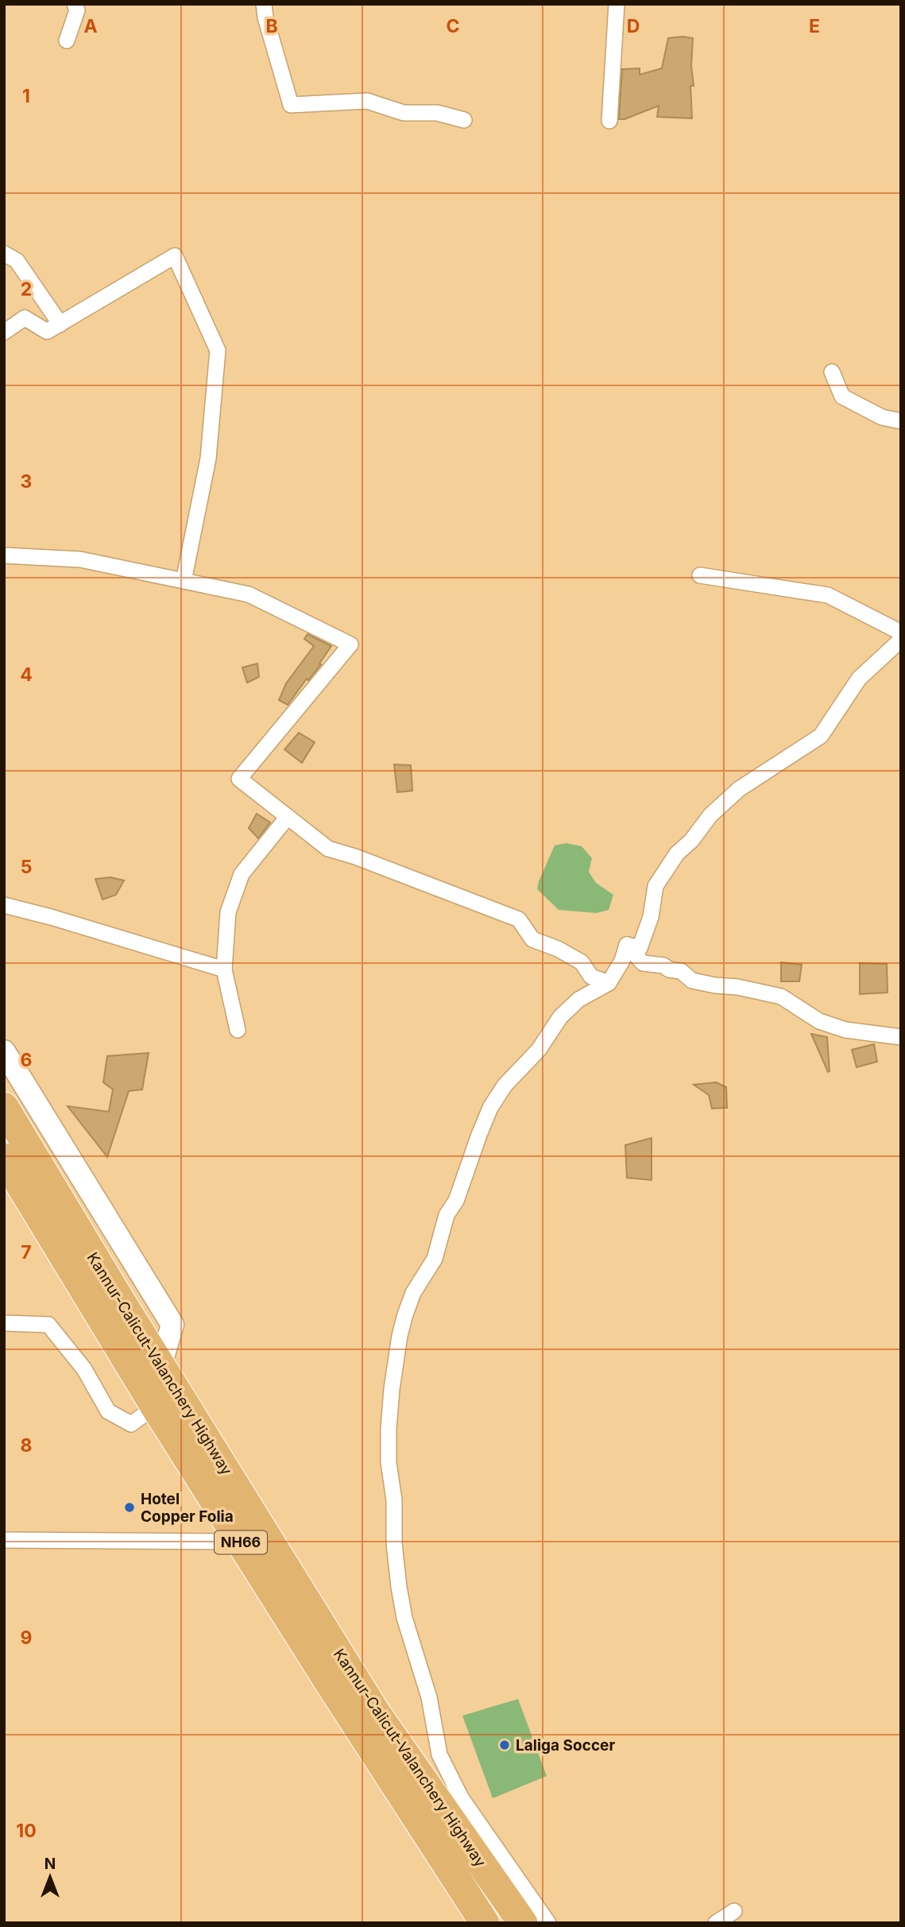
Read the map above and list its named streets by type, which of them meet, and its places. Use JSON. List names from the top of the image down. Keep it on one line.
{"streets":{"highway":["Kannur-Calicut-Valanchery Highway","NH66"]},"places":["Hotel Copper Folia","Laliga Soccer"],"north":"top","grid":{"columns":["A","B","C","D","E"],"rows":["1","2","3","4","5","6","7","8","9","10"]}}
